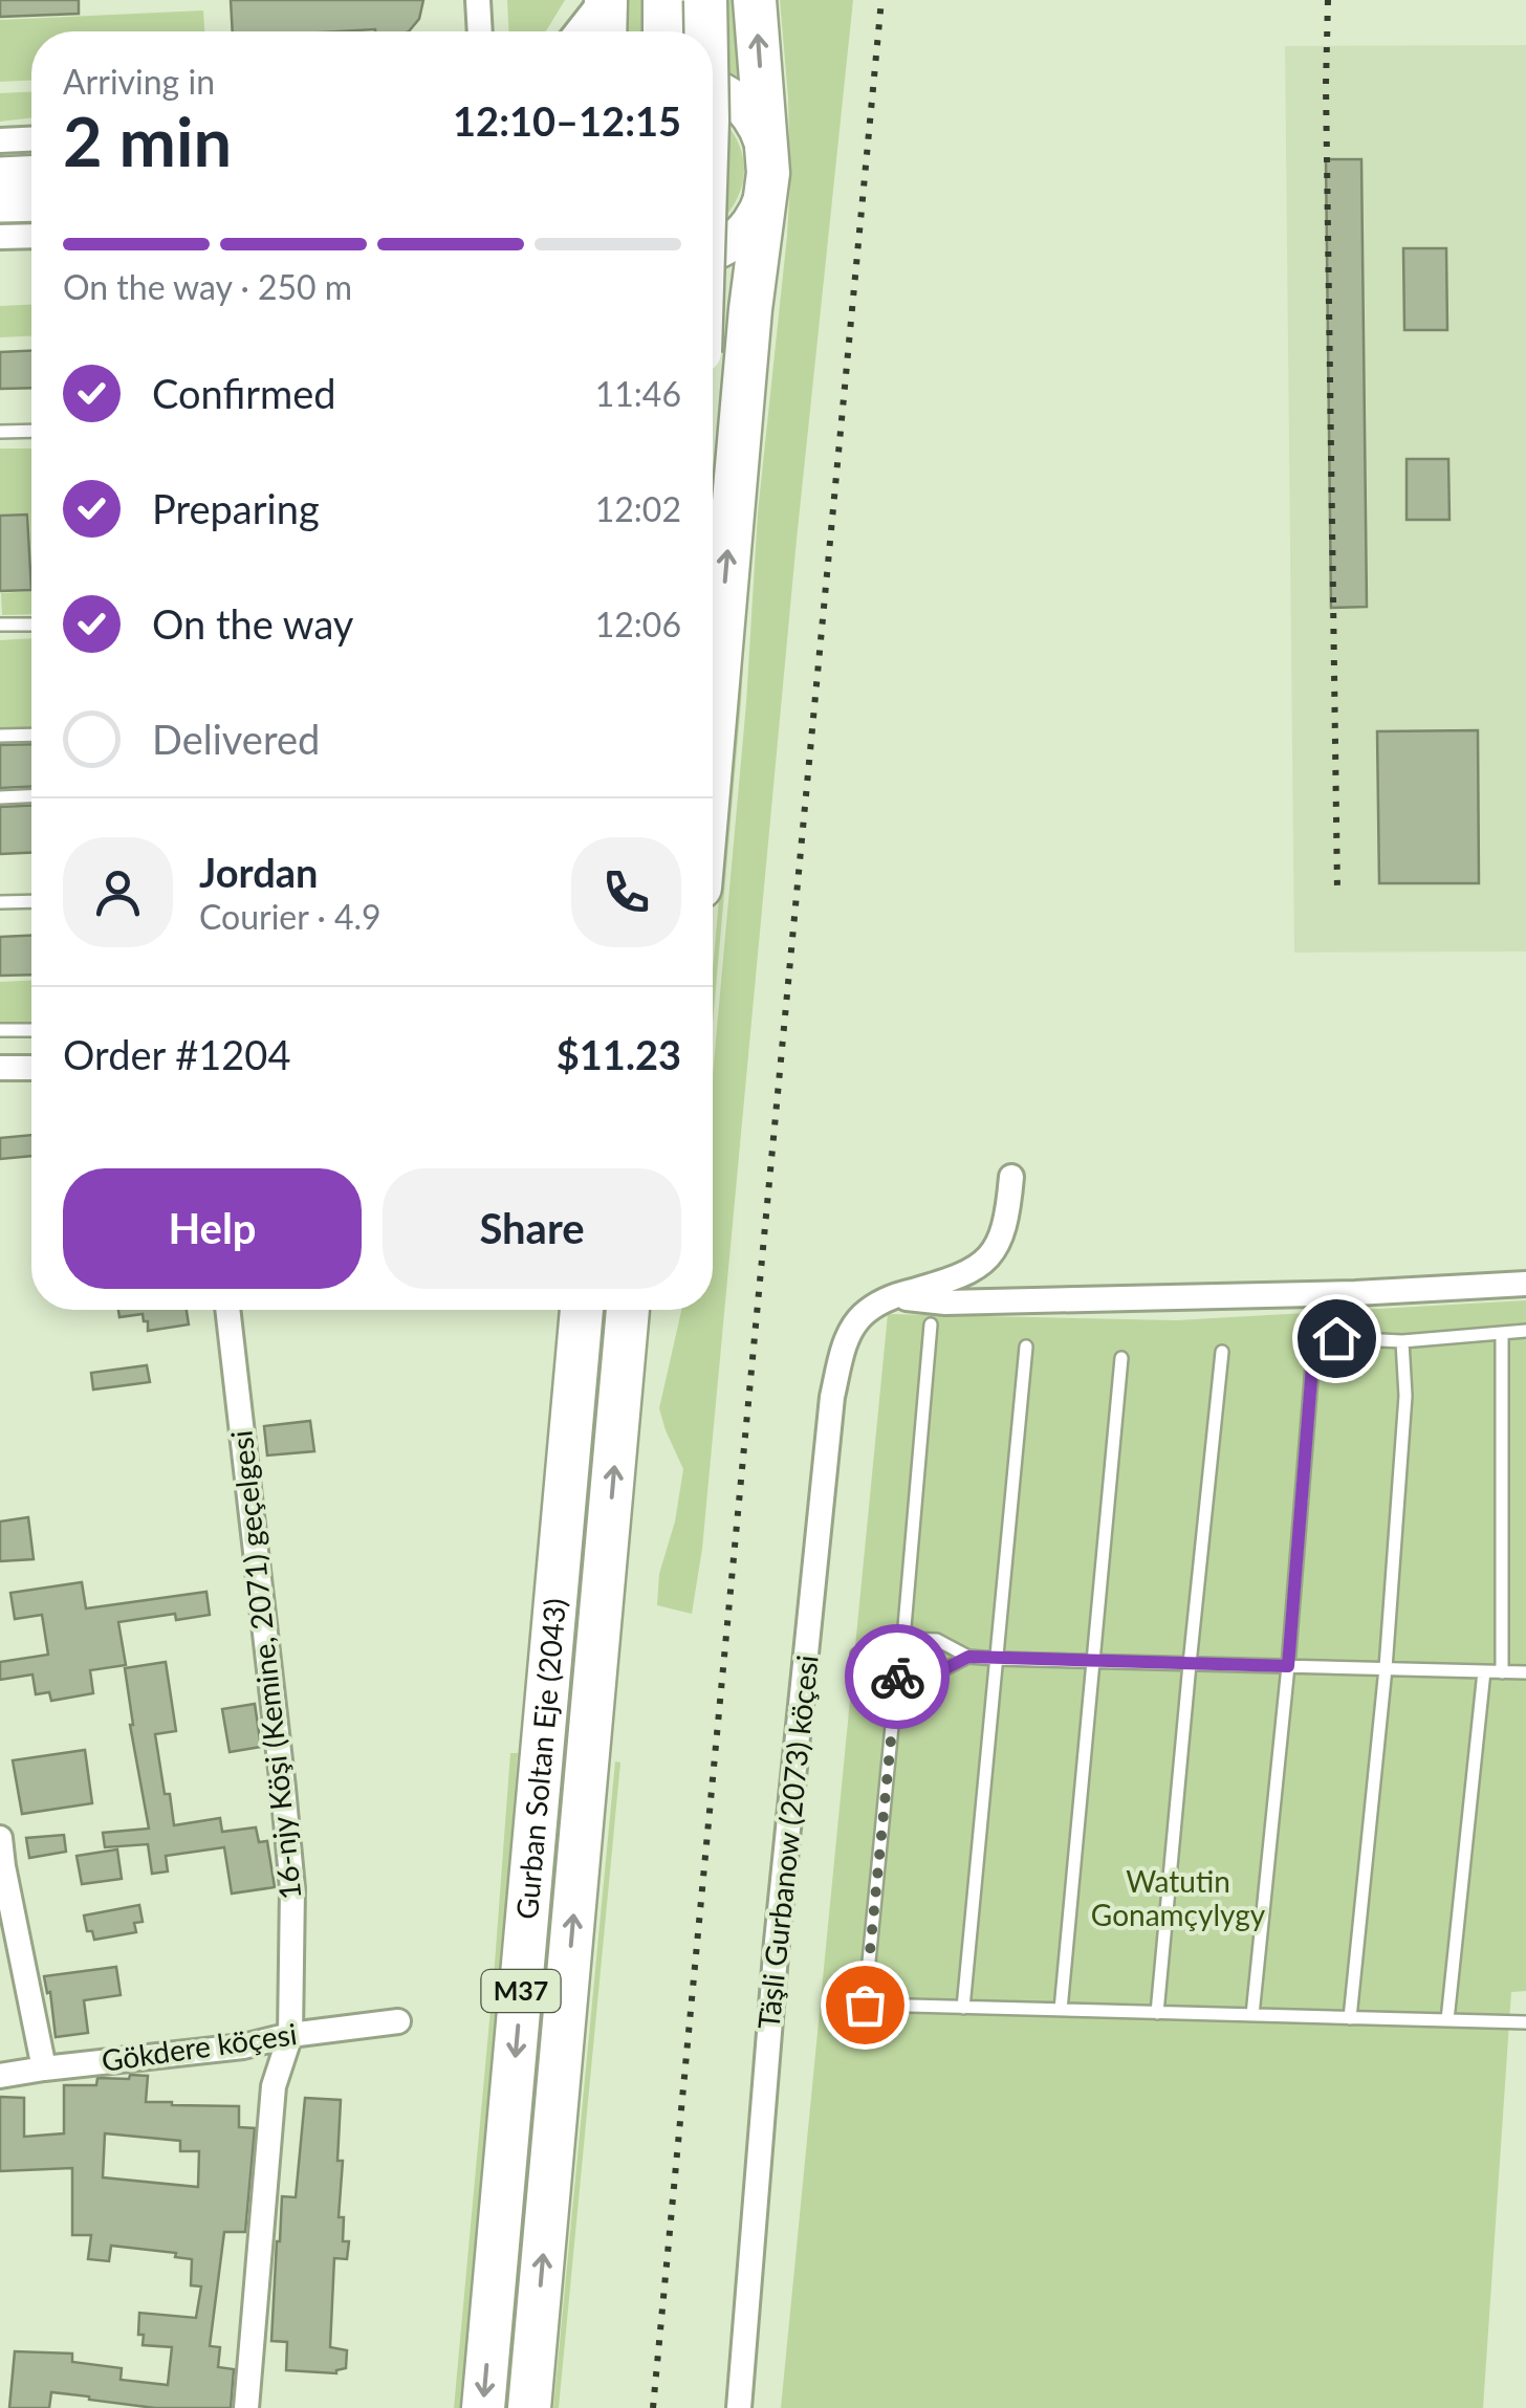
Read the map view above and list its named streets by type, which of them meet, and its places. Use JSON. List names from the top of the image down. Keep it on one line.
{"streets":{"highway":["Gurban Soltan Eje (2043)","M37"],"street":["16-njy Köşi (Kemine, 2071) geçelgesi","Täşli Gurbanow (2073) köçesi","Gökdere köçesi"]},"crossings":[["16-njy Köşi (Kemine, 2071) geçelgesi","Gökdere köçesi"]],"parks":["Watutin Gonamçylygy"],"page":{"heading":["2 min","Arriving in","12:10–12:15"],"panel":["Jordan","Courier · 4.9","Order #1204","$11.23"],"bar":"On the way · 250 m","list":[["Confirmed","11:46"],["Preparing","12:02"],["On the way","12:06"],"Delivered"],"buttons":["Help","Share"]}}
